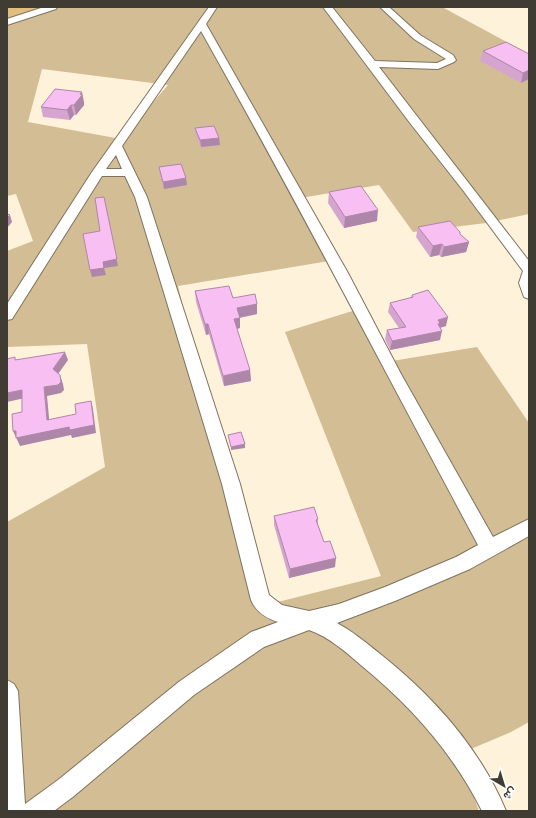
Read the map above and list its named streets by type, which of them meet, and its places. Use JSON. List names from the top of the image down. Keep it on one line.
{"north":"bottom right"}
